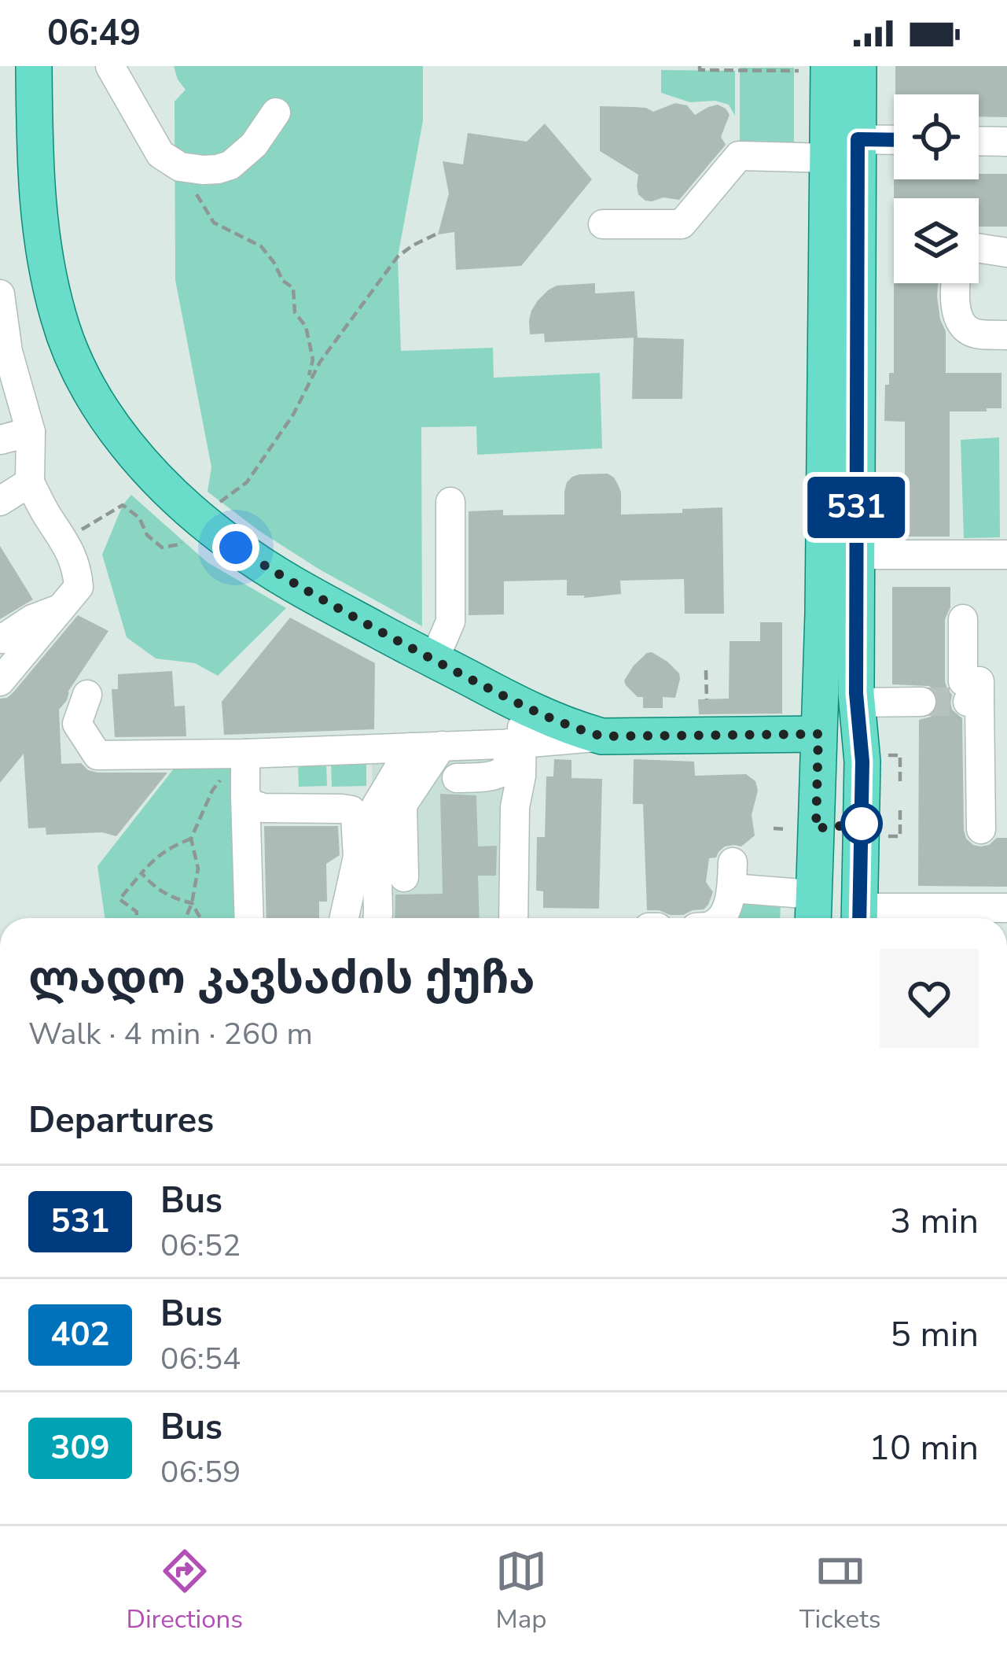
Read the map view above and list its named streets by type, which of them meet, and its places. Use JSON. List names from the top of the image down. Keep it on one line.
{"lines":["bus line 531"],"page":{"status":"06:49","on_map":"531","heading":[["ლადო კავსაძის ქუჩა","Walk · 4 min · 260 m"],"Departures"],"list":[{"mark":"531","name":"Bus","note":"06:52","value":"3 min"},{"mark":"402","name":"Bus","note":"06:54","value":"5 min"},{"mark":"309","name":"Bus","note":"06:59","value":"10 min"}],"tabs":["Directions","Map","Tickets"]}}
